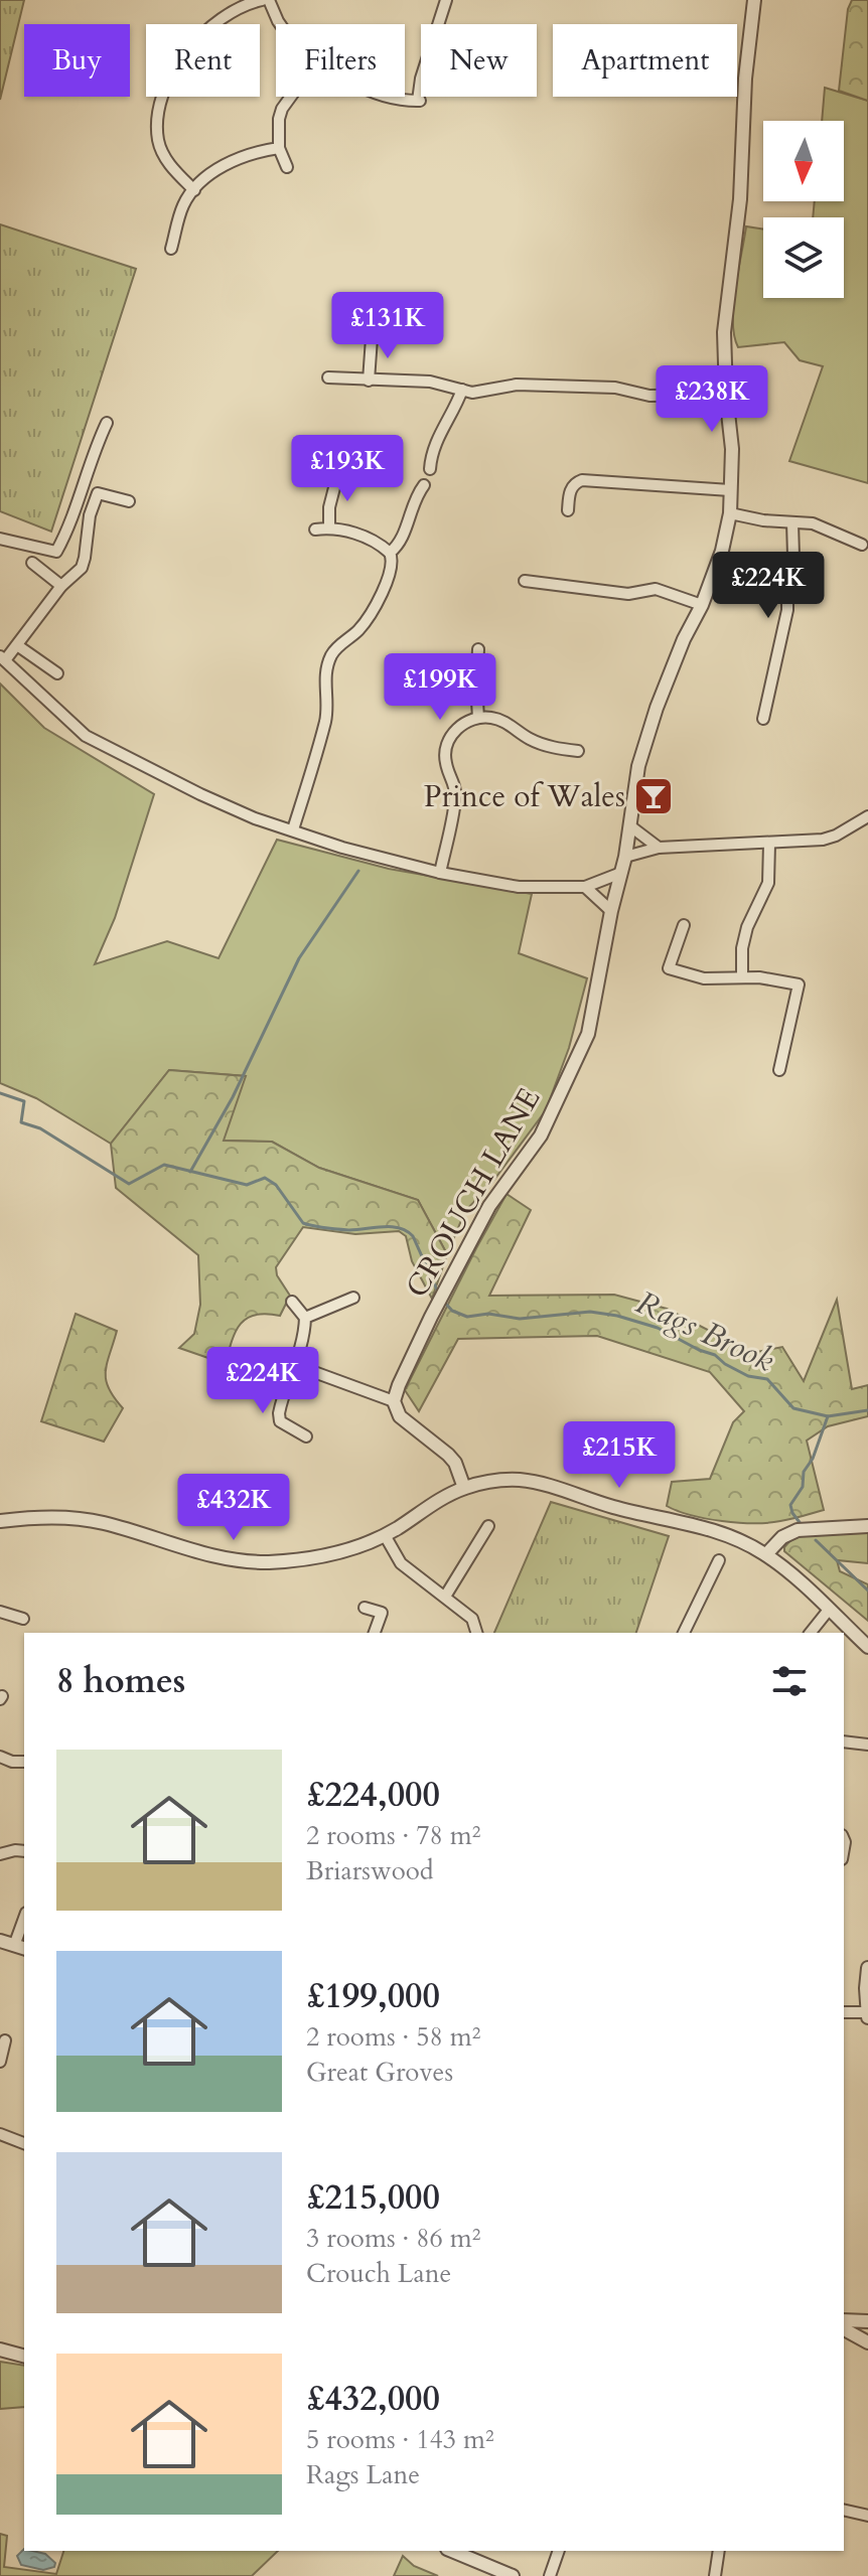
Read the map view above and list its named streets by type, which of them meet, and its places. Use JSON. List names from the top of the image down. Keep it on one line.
{"streets":{"street":["CROUCH LANE"]},"water":["Rags Brook"],"places":{"bar":["Prince of Wales"]},"north":"bottom","page":{"chip":["Buy","Rent","Filters","New","Apartment"],"price":["£131K","£238K","£193K","£224K","£199K","£224K","£215K","£432K"],"heading":"8 homes","list":[{"name":"£224,000","note":"2 rooms · 78 m² · Briarswood"},{"name":"£199,000","note":"2 rooms · 58 m² · Great Groves"},{"name":"£215,000","note":"3 rooms · 86 m² · Crouch Lane"},{"name":"£432,000","note":"5 rooms · 143 m² · Rags Lane"}]}}
